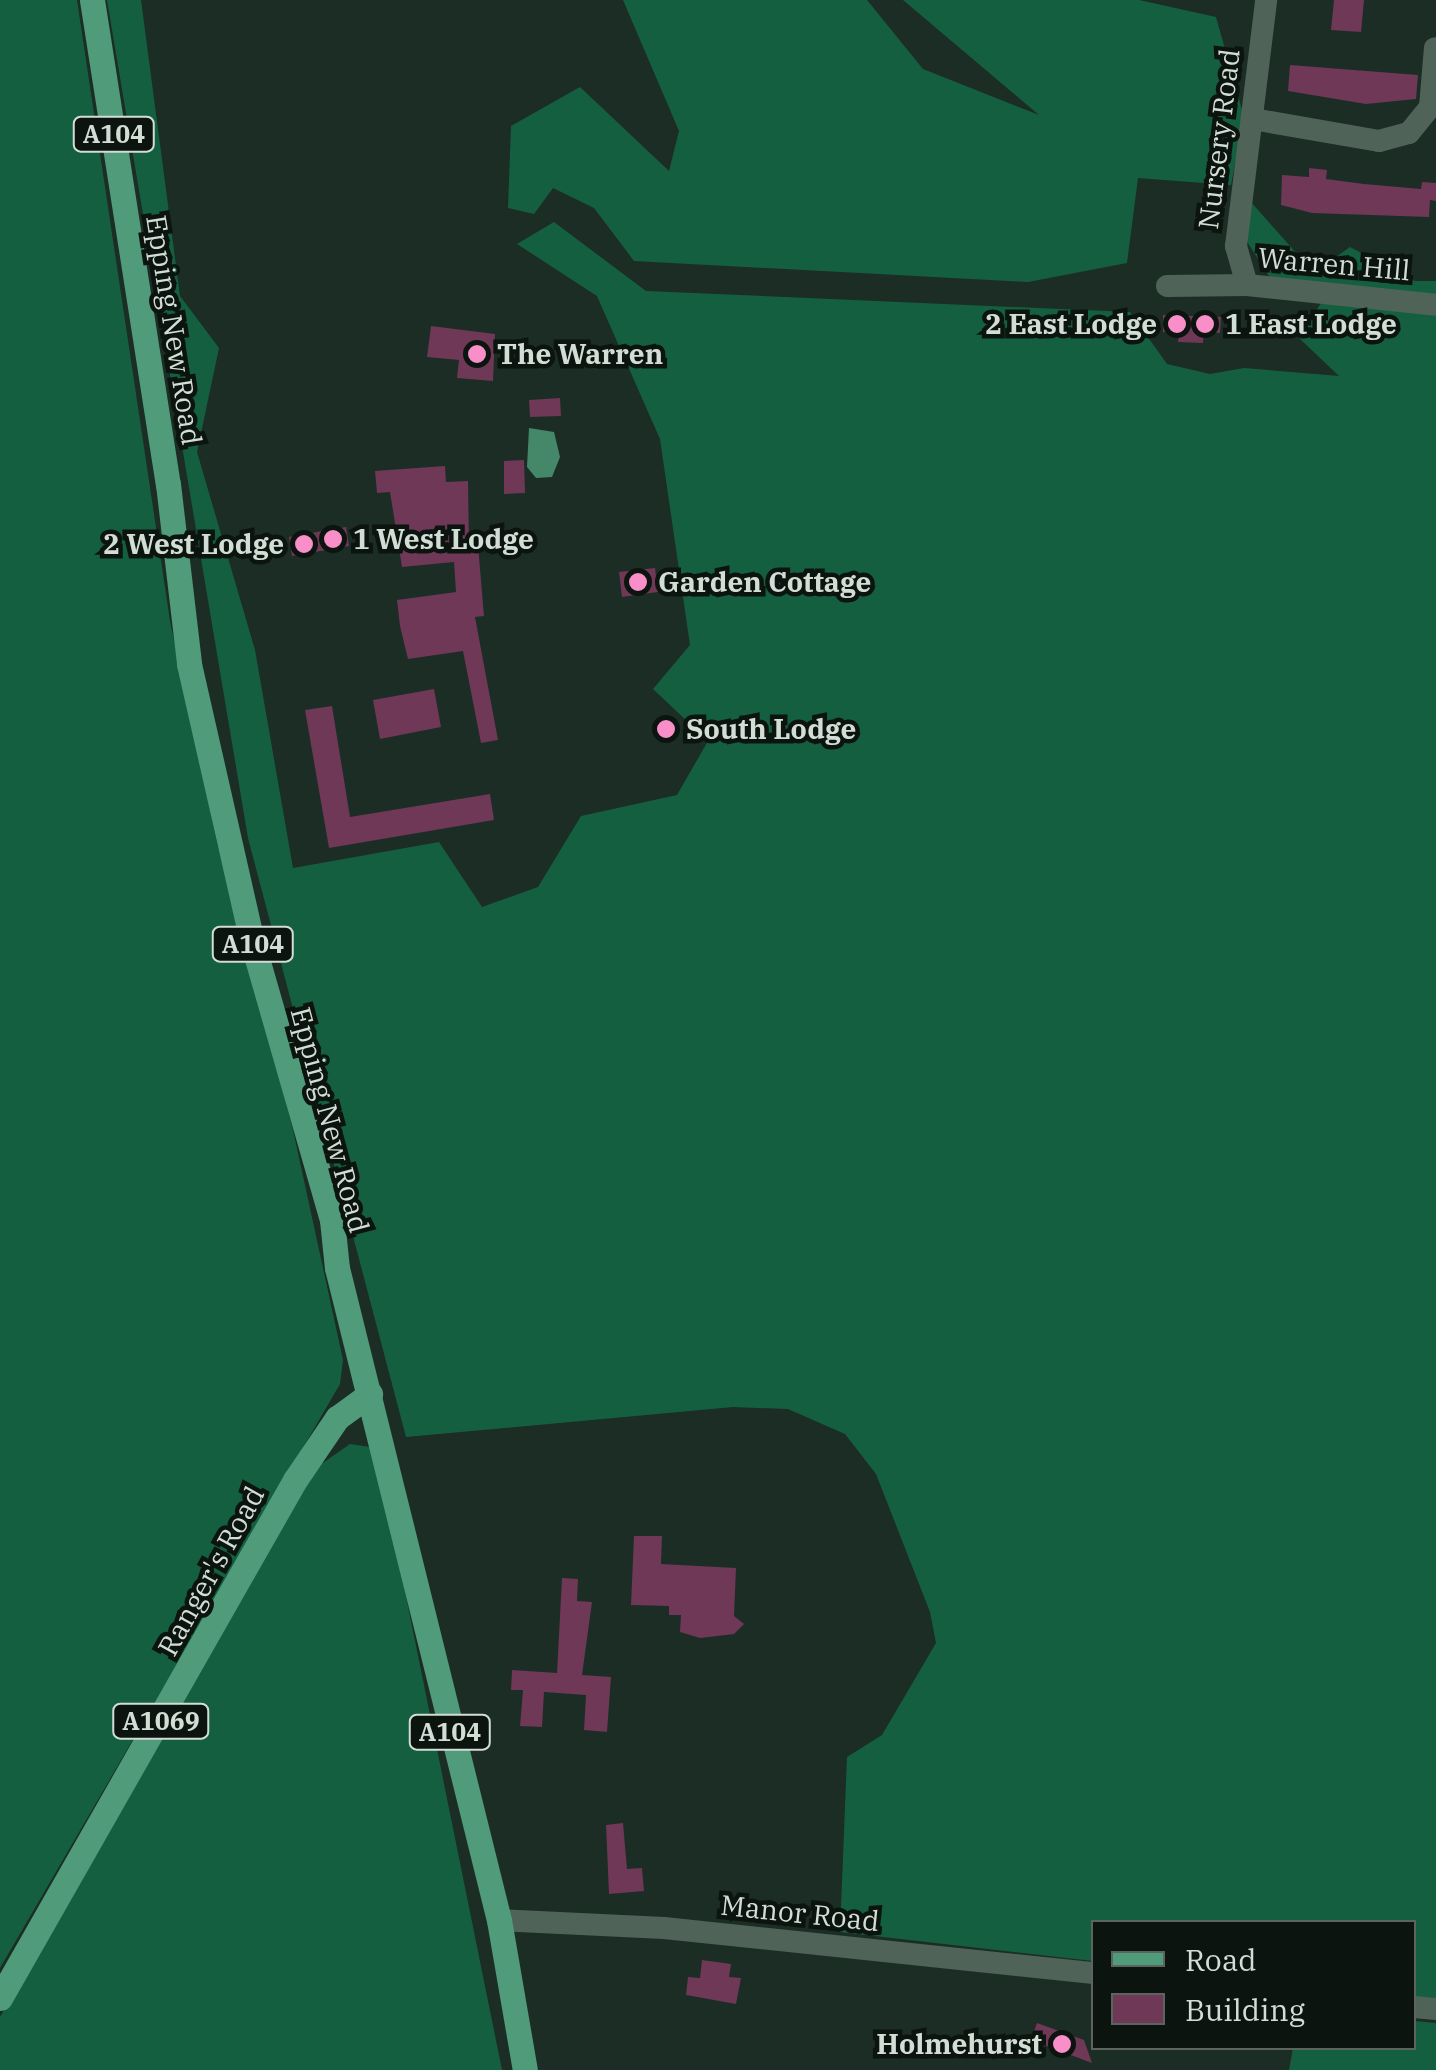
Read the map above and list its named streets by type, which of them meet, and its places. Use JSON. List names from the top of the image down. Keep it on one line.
{"streets":{"main road":["A104","Epping New Road","Ranger's Road","A1069"],"street":["Nursery Road","Warren Hill","Manor Road"]},"crossings":[["Nursery Road","Warren Hill"],["Epping New Road","Ranger's Road"],["Epping New Road","Manor Road"]],"places":["2 East Lodge","1 East Lodge","The Warren","1 West Lodge","2 West Lodge","Garden Cottage","South Lodge","Holmehurst"],"legend":["Road","Building"]}
